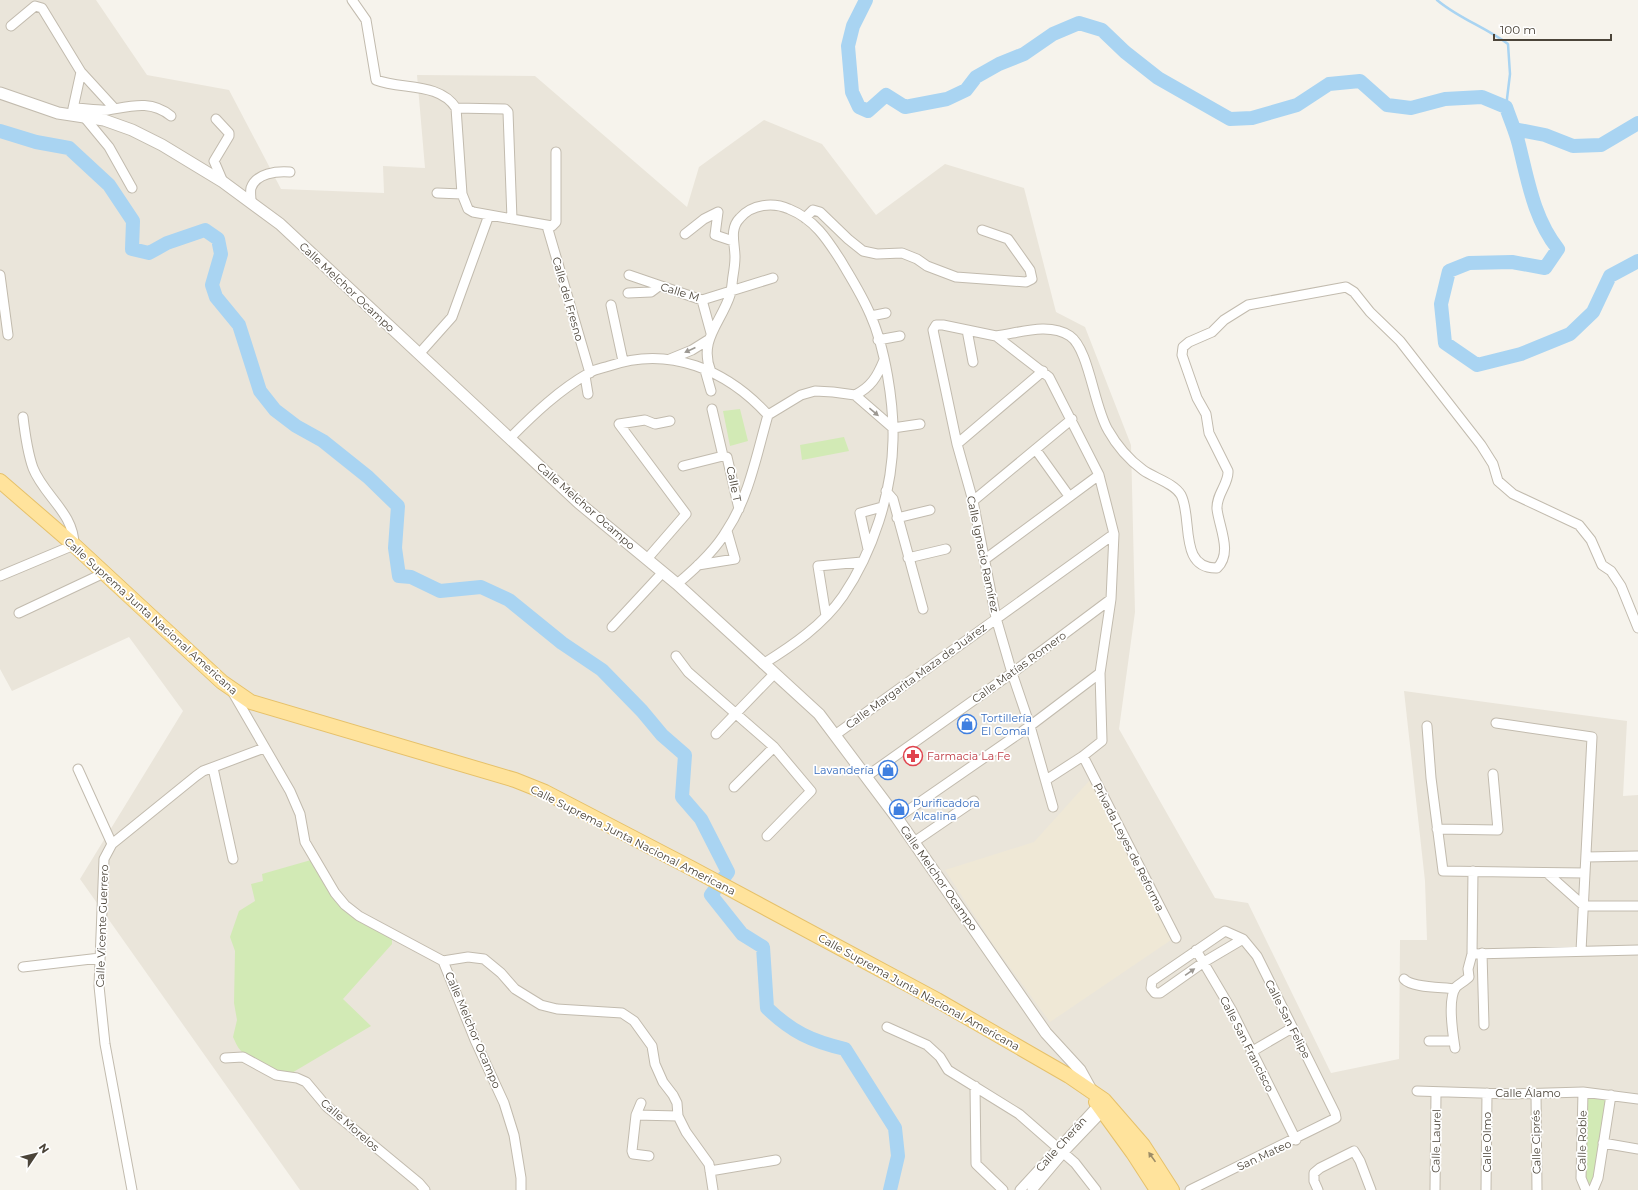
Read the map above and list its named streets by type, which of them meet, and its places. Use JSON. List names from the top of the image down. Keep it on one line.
{"streets":{"main road":["Calle Suprema Junta Nacional Americana"],"street":["Calle Melchor Ocampo","Calle M","Calle del Fresno","Calle T","Calle Ignacio Ramírez","Calle Matías Romero","Calle Margarita Maza de Juárez","Privada Leyes de Reforma","Calle Vicente Guerrero","Calle San Felipe","Calle San Francisco","Calle Álamo","Calle Morelos","Calle Laurel","Calle Roble","Calle Olmo","Calle Ciprés","Calle Cherán","San Mateo"]},"crossings":[["Calle Melchor Ocampo","Calle Suprema Junta Nacional Americana"],["Calle Melchor Ocampo","Calle Matías Romero"],["Calle Melchor Ocampo","Calle Margarita Maza de Juárez"],["Calle Melchor Ocampo","Calle Vicente Guerrero"],["Calle Melchor Ocampo","Calle Cherán"],["Calle Ignacio Ramírez","Calle Matías Romero"],["Calle Ignacio Ramírez","Calle Margarita Maza de Juárez"],["Calle Suprema Junta Nacional Americana","Calle Cherán"],["Calle San Felipe","Calle San Francisco"],["Calle San Felipe","San Mateo"],["Calle San Francisco","San Mateo"],["Calle Álamo","Calle Laurel"],["Calle Álamo","Calle Roble"],["Calle Álamo","Calle Olmo"],["Calle Álamo","Calle Ciprés"]],"places":{"shop":["Tortillería El Comal","Lavandería","Purificadora Alcalina"],"pharmacy":["Farmacia La Fe"]},"scale_bar":"100 m","north":"top right"}
